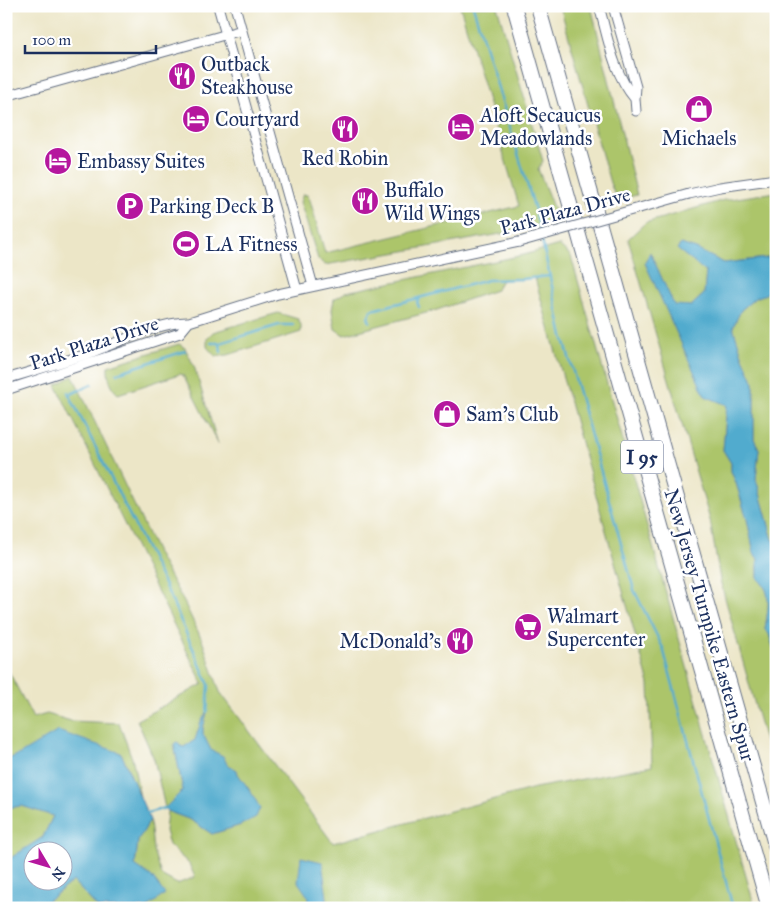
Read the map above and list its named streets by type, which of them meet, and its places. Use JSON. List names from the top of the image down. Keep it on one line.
{"streets":{"highway":["I 95","New Jersey Turnpike Eastern Spur"],"street":["Park Plaza Drive"]},"places":{"restaurant":["Outback Steakhouse","Red Robin","Buffalo Wild Wings","McDonald's"],"shop":["Michaels","Sam's Club"],"hotel":["Courtyard","Aloft Secaucus Meadowlands","Embassy Suites"],"parking":["Parking Deck B"],"sports":["LA Fitness"],"supermarket":["Walmart Supercenter"]},"scale_bar":"100 m","north":"bottom right"}
